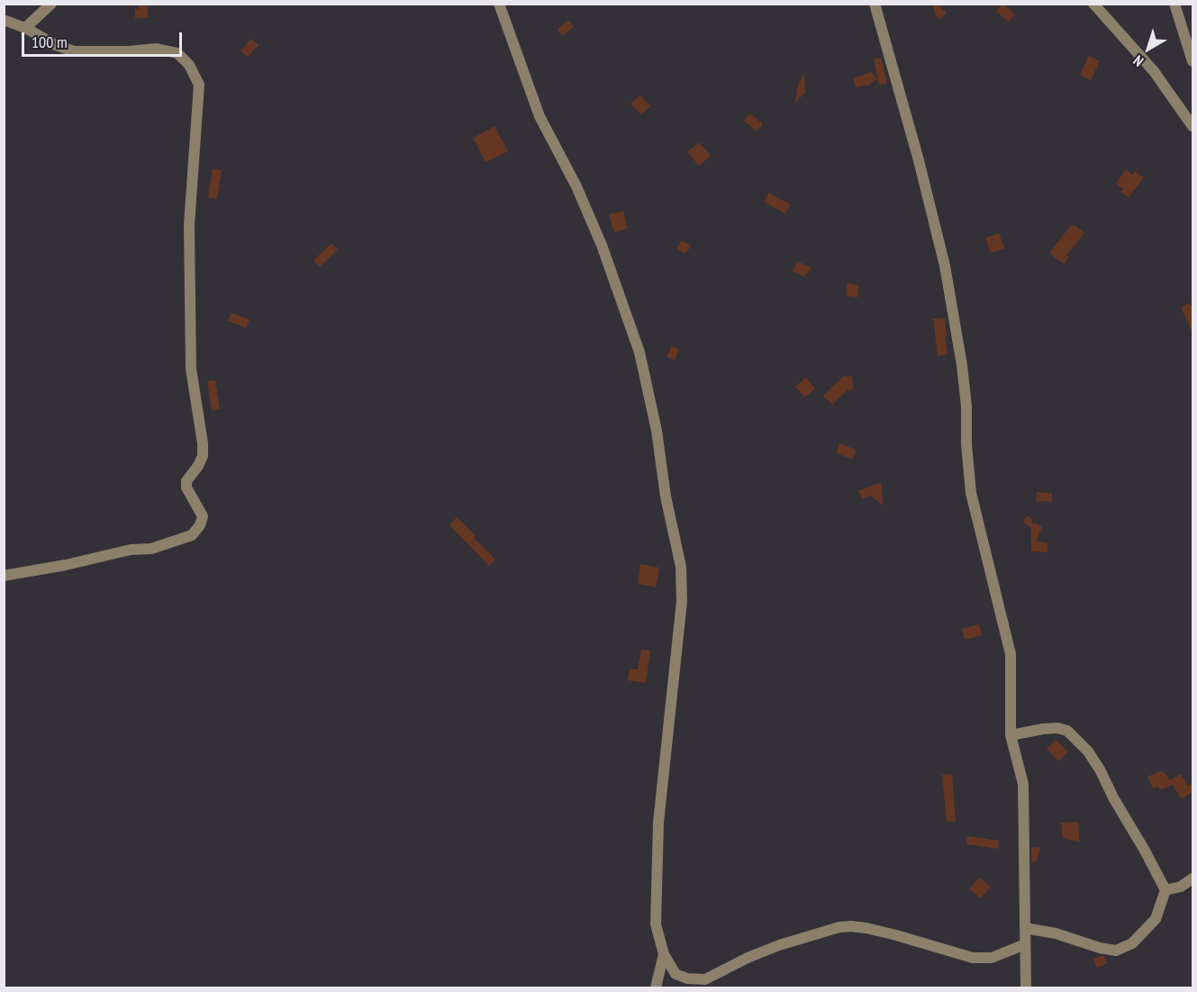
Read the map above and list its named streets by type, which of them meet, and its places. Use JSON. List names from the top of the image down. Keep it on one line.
{"scale_bar":"100 m","north":"bottom left"}
